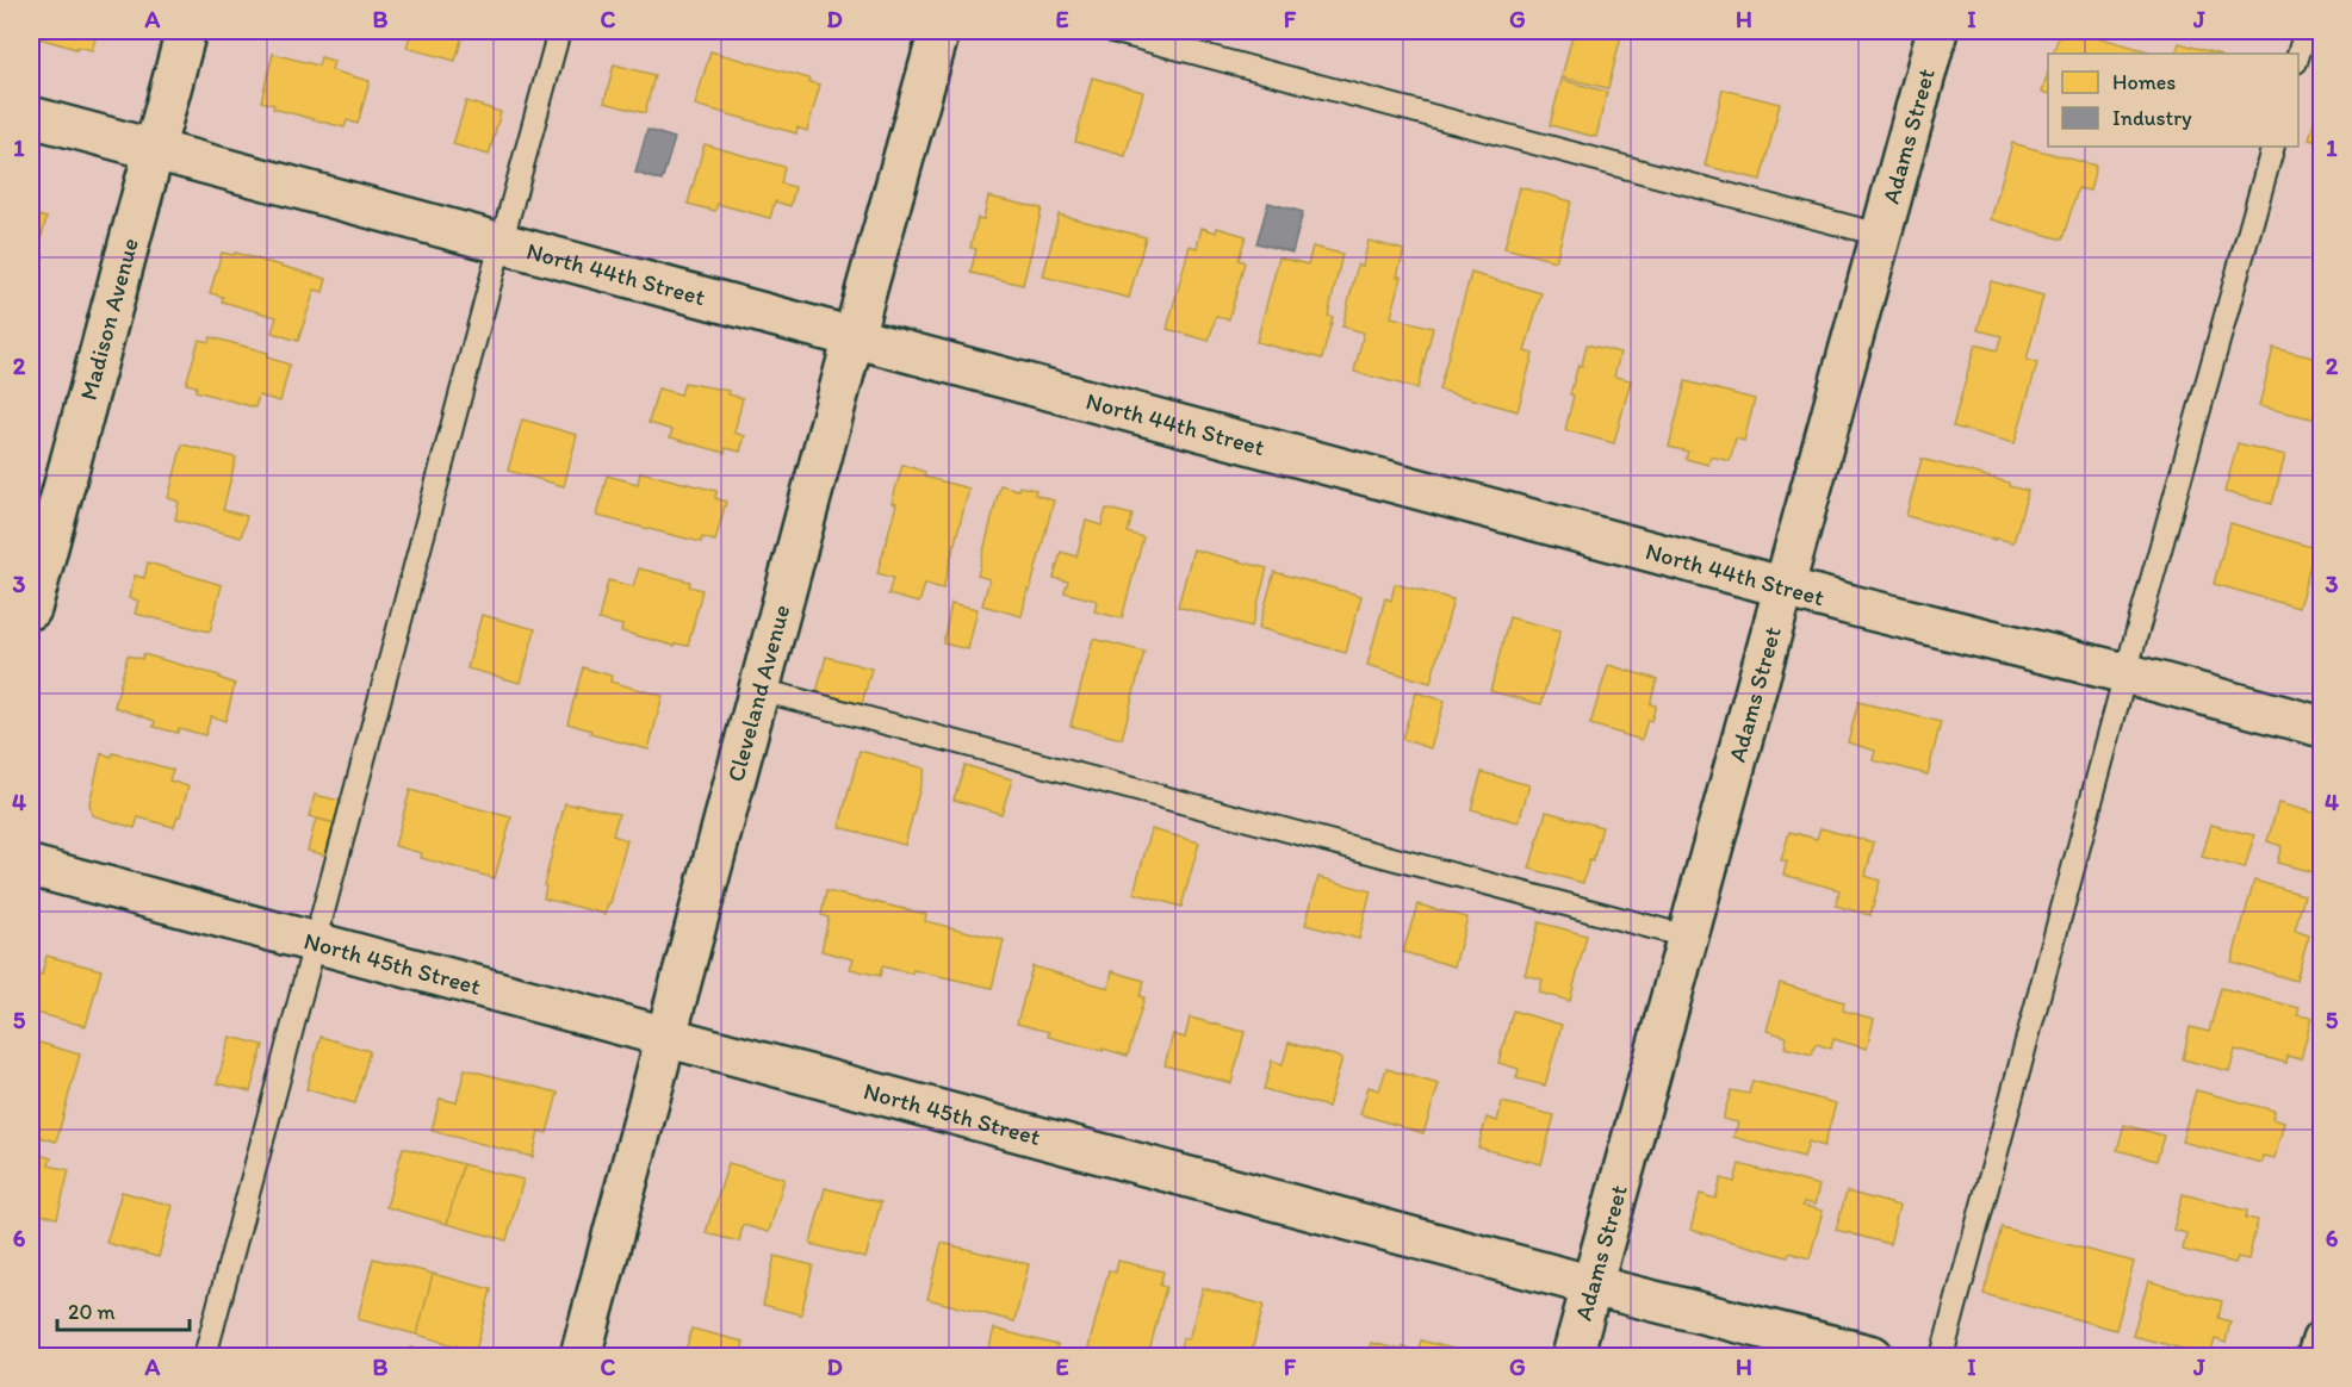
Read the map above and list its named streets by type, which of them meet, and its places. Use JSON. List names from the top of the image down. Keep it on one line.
{"streets":{"street":["Adams Street","North 44th Street","Madison Avenue","Cleveland Avenue","North 45th Street"]},"crossings":[["Adams Street","North 44th Street"],["Adams Street","North 45th Street"],["North 44th Street","Madison Avenue"],["North 44th Street","Cleveland Avenue"],["Cleveland Avenue","North 45th Street"]],"legend":["Homes","Industry"],"scale_bar":"20 m","grid":{"columns":["A","B","C","D","E","F","G","H","I","J"],"rows":["1","2","3","4","5","6"]}}
